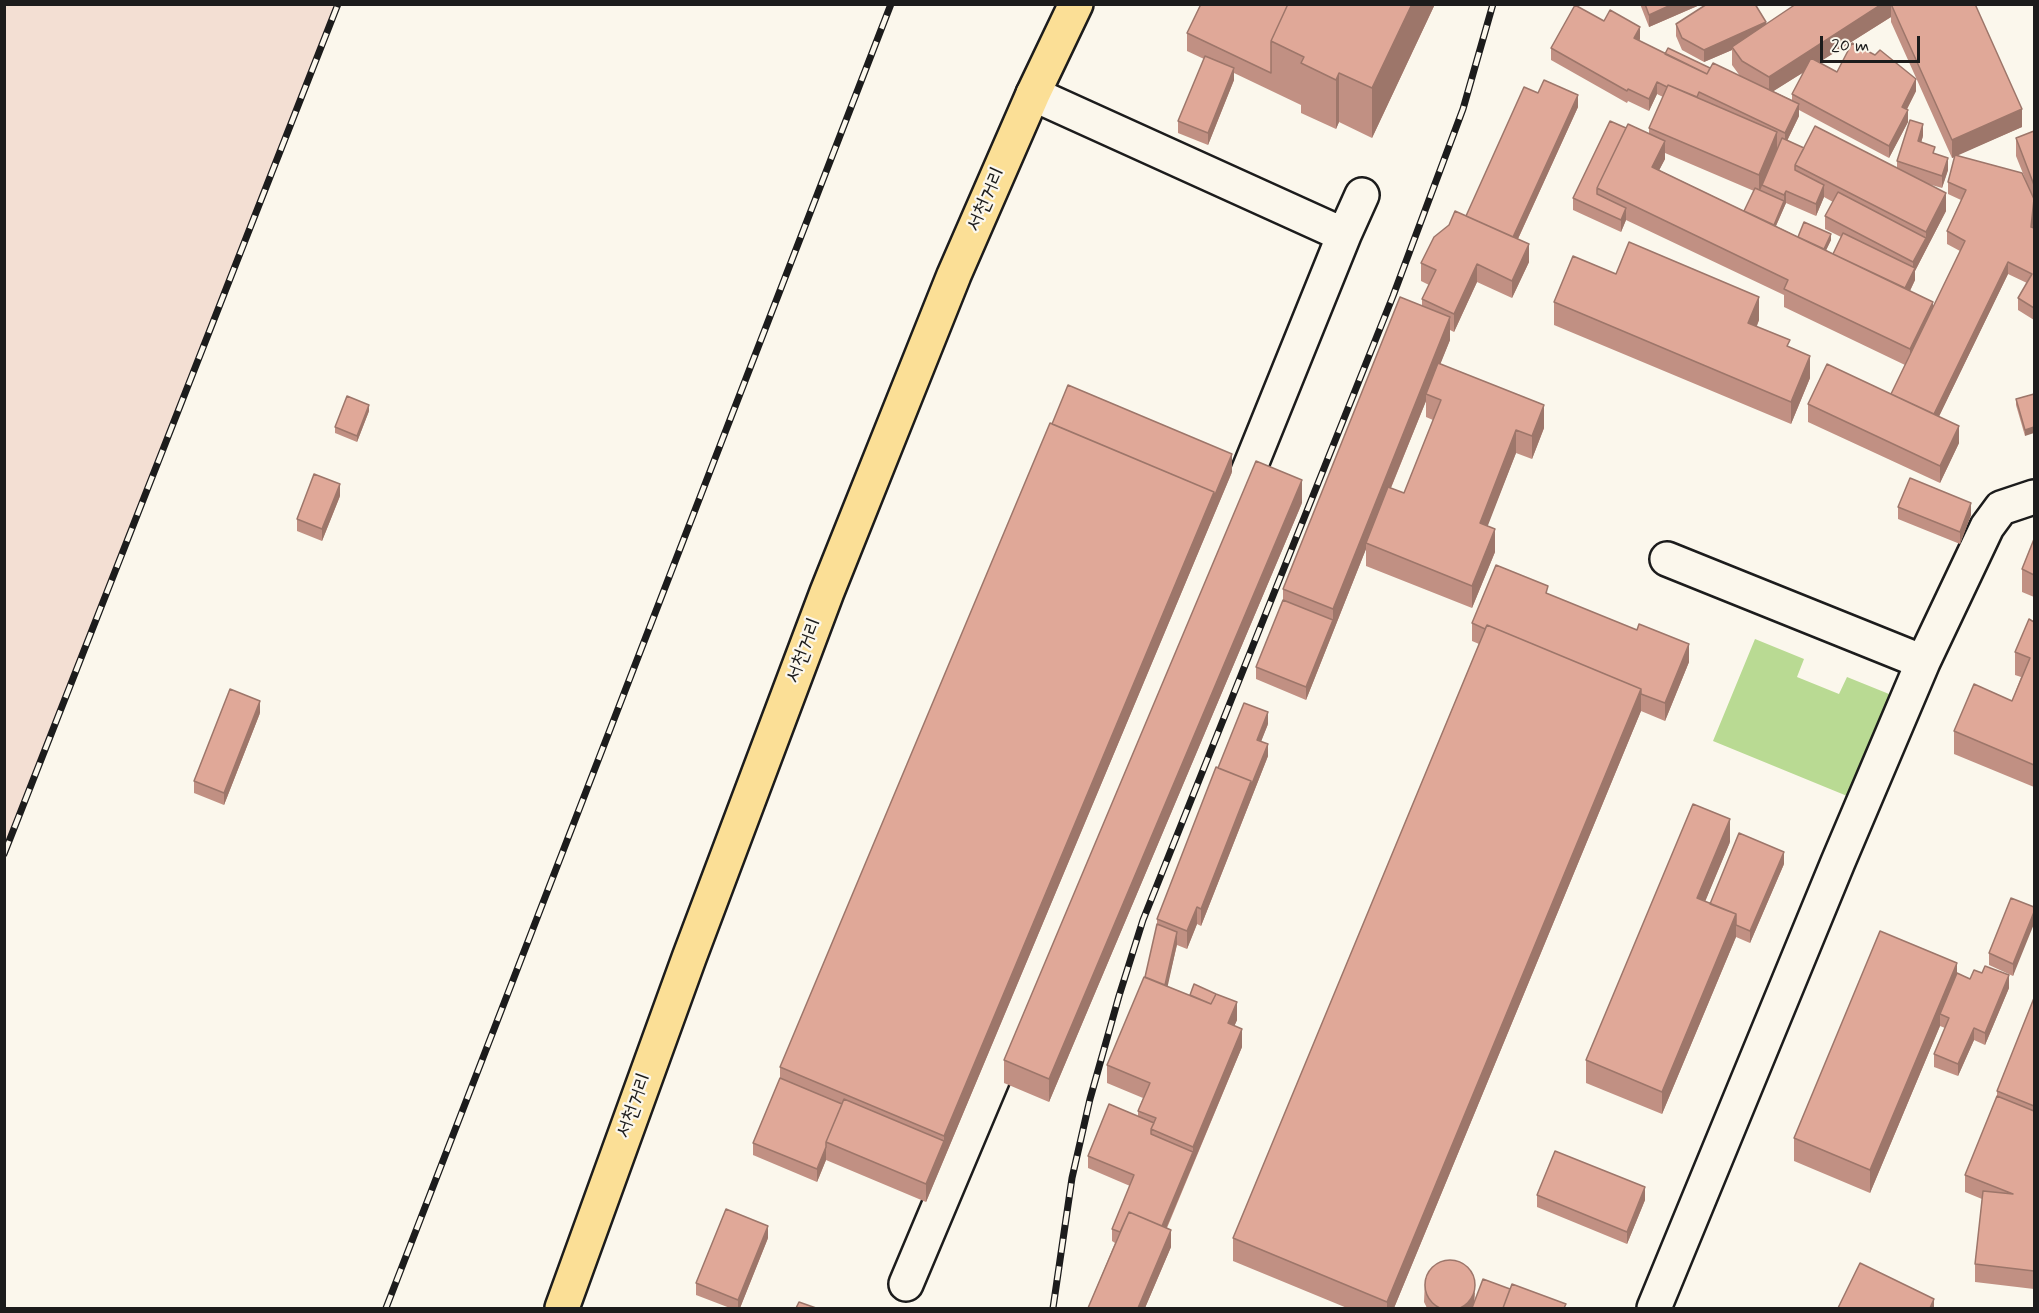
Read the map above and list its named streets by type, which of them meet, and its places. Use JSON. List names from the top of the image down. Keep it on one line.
{"streets":{"main road":["서천거리"]},"scale_bar":"20 m"}
